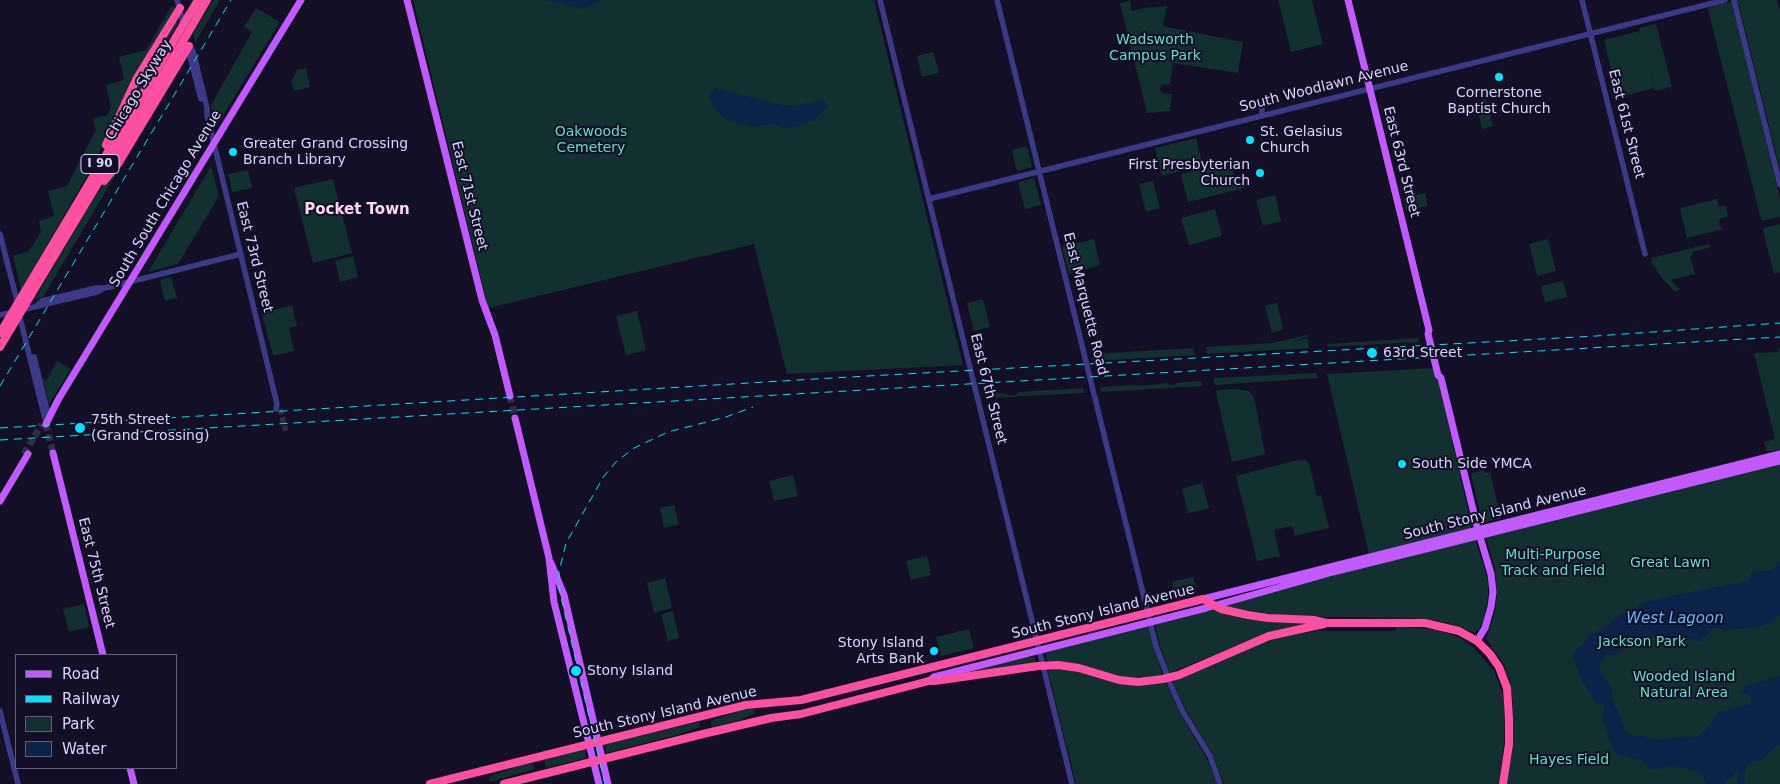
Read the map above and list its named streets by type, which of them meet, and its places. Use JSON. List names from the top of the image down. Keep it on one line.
{"streets":{"highway":["Chicago Skyway","I 90","South Stony Island Avenue"],"main road":["East 63rd Street","East 71st Street","South South Chicago Avenue","East 75th Street"],"street":["South Woodlawn Avenue","East 61st Street","East 73rd Street","East Marquette Road","East 67th Street"]},"crossings":[["South Woodlawn Avenue","East 61st Street"],["South Woodlawn Avenue","East 63rd Street"],["South Woodlawn Avenue","East Marquette Road"],["South Woodlawn Avenue","East 67th Street"],["East 63rd Street","South Stony Island Avenue"],["South South Chicago Avenue","East 73rd Street"],["East Marquette Road","South Stony Island Avenue"],["East 67th Street","South Stony Island Avenue"]],"districts":["Pocket Town"],"water":["West Lagoon"],"parks":["Wadsworth Campus Park","Oakwoods Cemetery","Multi-Purpose Track and Field","Great Lawn","Jackson Park","Wooded Island Natural Area","Hayes Field"],"places":["Cornerstone Baptist Church","St. Gelasius Church","Greater Grand Crossing Branch Library","First Presbyterian Church","63rd Street","75th Street (Grand Crossing)","South Side YMCA","Stony Island Arts Bank","Stony Island"],"legend":["Road","Railway","Park","Water"]}
